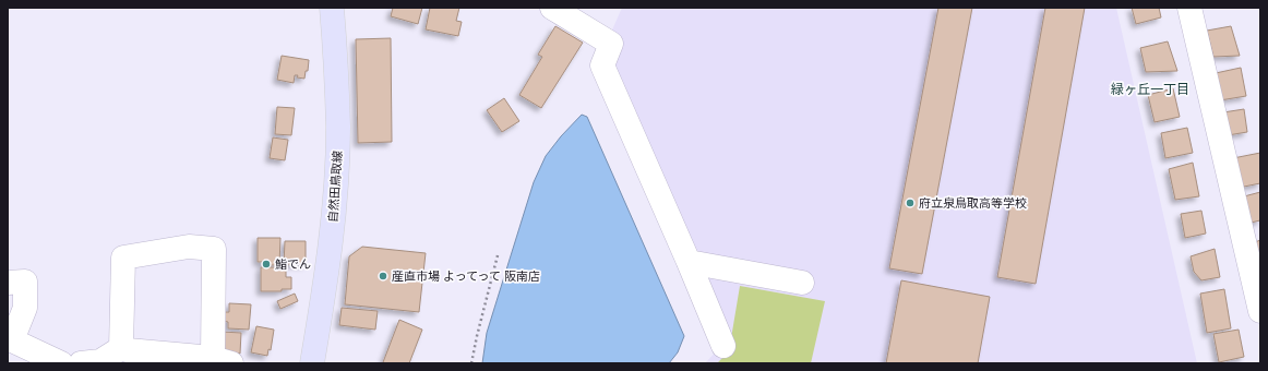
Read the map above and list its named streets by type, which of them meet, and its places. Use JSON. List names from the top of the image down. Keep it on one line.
{"streets":{"main road":["自然田鳥取線"]},"districts":["緑ヶ丘一丁目"],"places":["府立泉鳥取高等学校","鮨でん","産直市場 よってって 阪南店"]}
